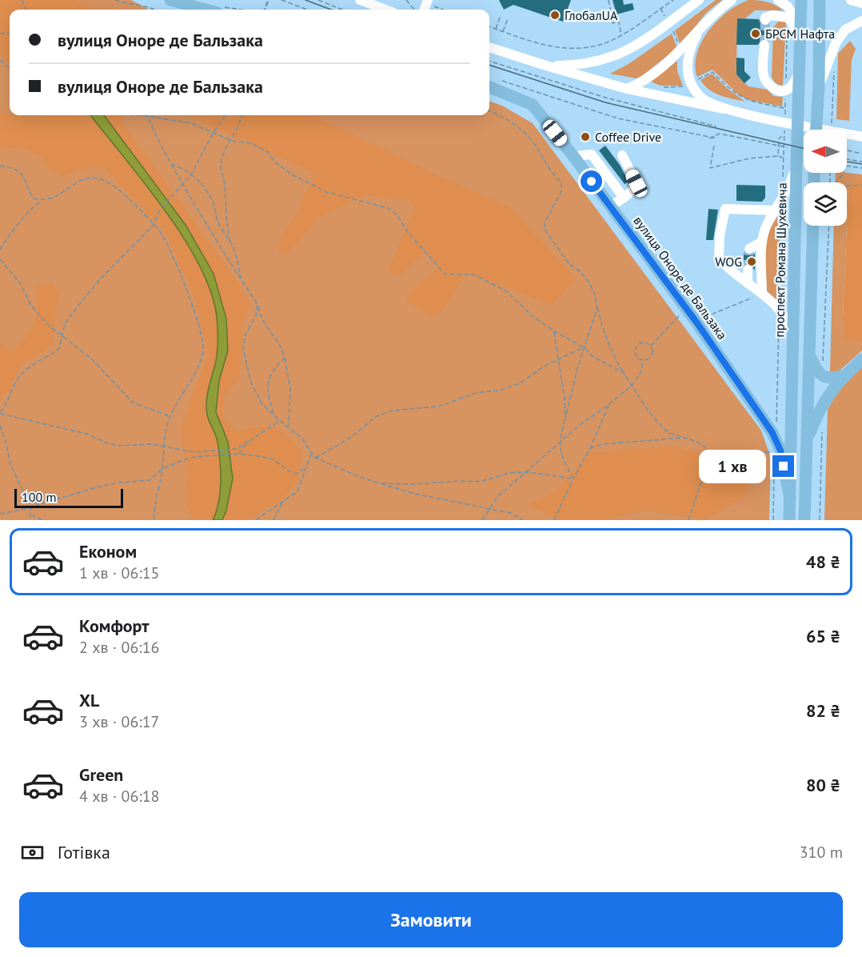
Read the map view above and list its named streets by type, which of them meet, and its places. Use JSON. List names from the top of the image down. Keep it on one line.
{"streets":{"main road":["проспект Романа Шухевича","вулиця Оноре де Бальзака"]},"crossings":[["проспект Романа Шухевича","вулиця Оноре де Бальзака"]],"places":["ГлобалUA","БРСМ Нафта","Coffee Drive","WOG"],"scale_bar":"100 m","north":"left","page":{"banner":["вулиця Оноре де Бальзака","вулиця Оноре де Бальзака"],"bubble":"1 хв","scale":"100 m","list":[{"name":"Економ","note":"1 хв · 06:15","value":"48 ₴"},{"name":"Комфорт","note":"2 хв · 06:16","value":"65 ₴"},{"name":"XL","note":"3 хв · 06:17","value":"82 ₴"},{"name":"Green","note":"4 хв · 06:18","value":"80 ₴"}],"pay":["Готівка","310 m"],"buttons":"Замовити"}}
